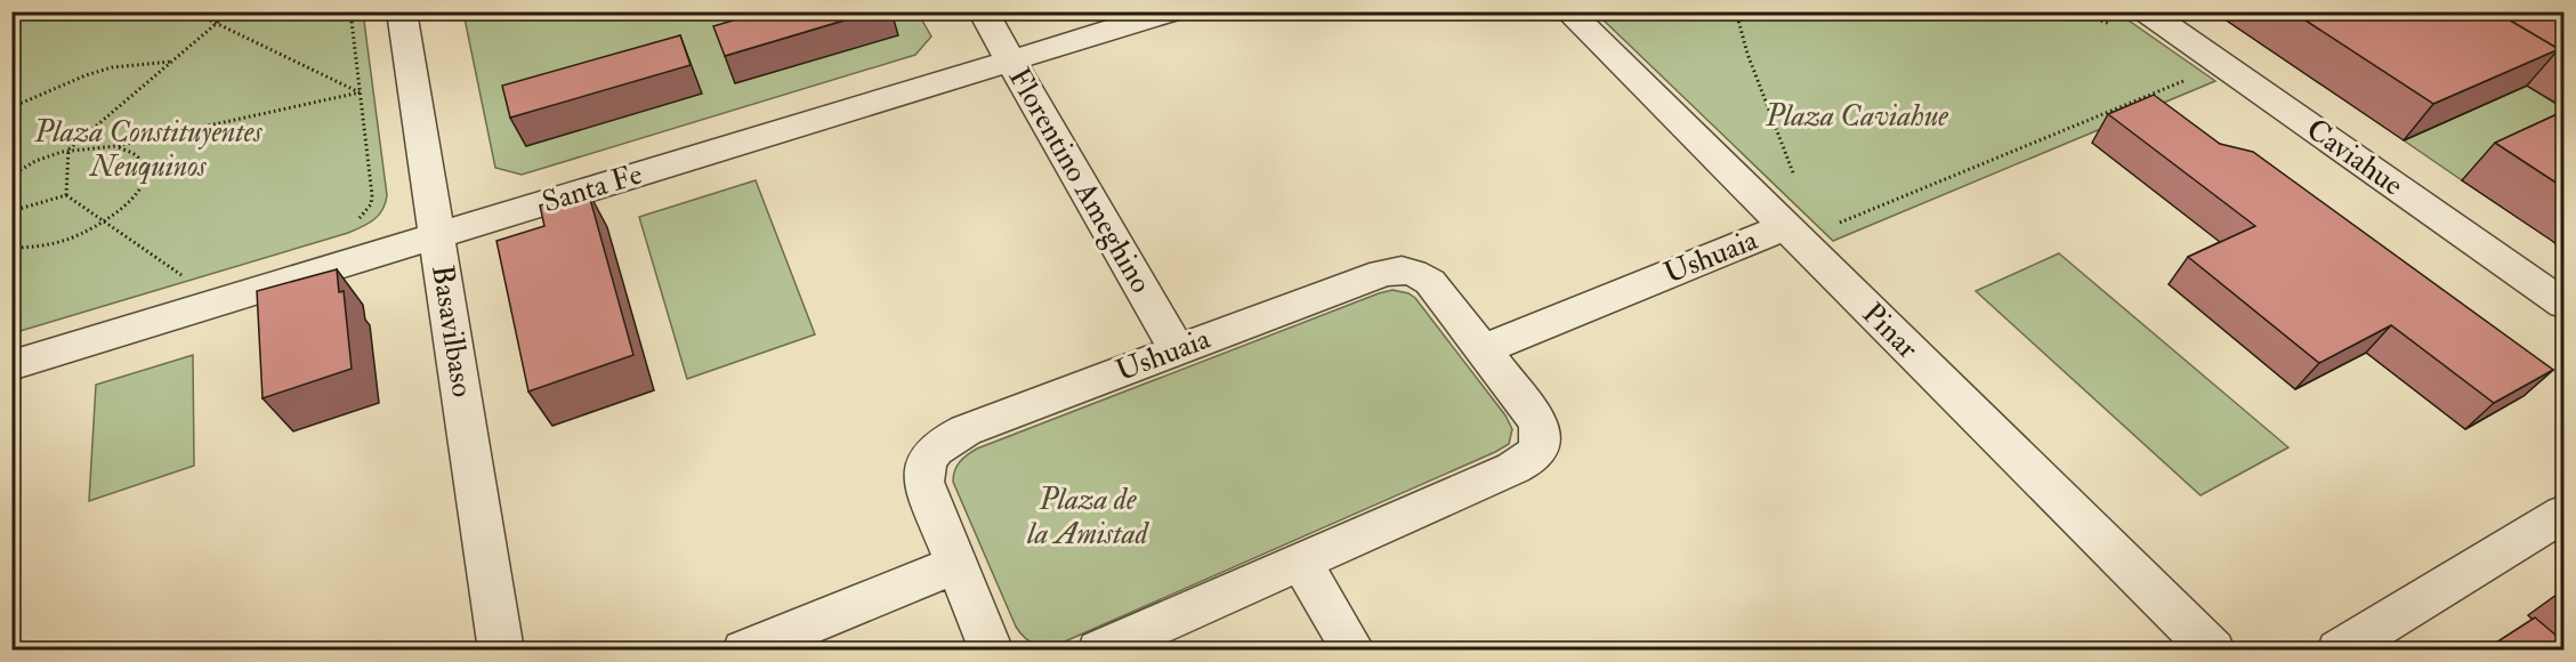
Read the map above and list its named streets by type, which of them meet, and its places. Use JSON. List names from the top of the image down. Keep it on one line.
{"streets":{"street":["Caviahue","Florentino Ameghino","Santa Fe","Ushuaia","Basavilbaso","Pinar"]},"crossings":[["Florentino Ameghino","Santa Fe"],["Florentino Ameghino","Ushuaia"],["Santa Fe","Basavilbaso"],["Ushuaia","Pinar"]],"parks":["Plaza Caviahue","Plaza Constituyentes Neuquinos","Plaza de la Amistad"]}
